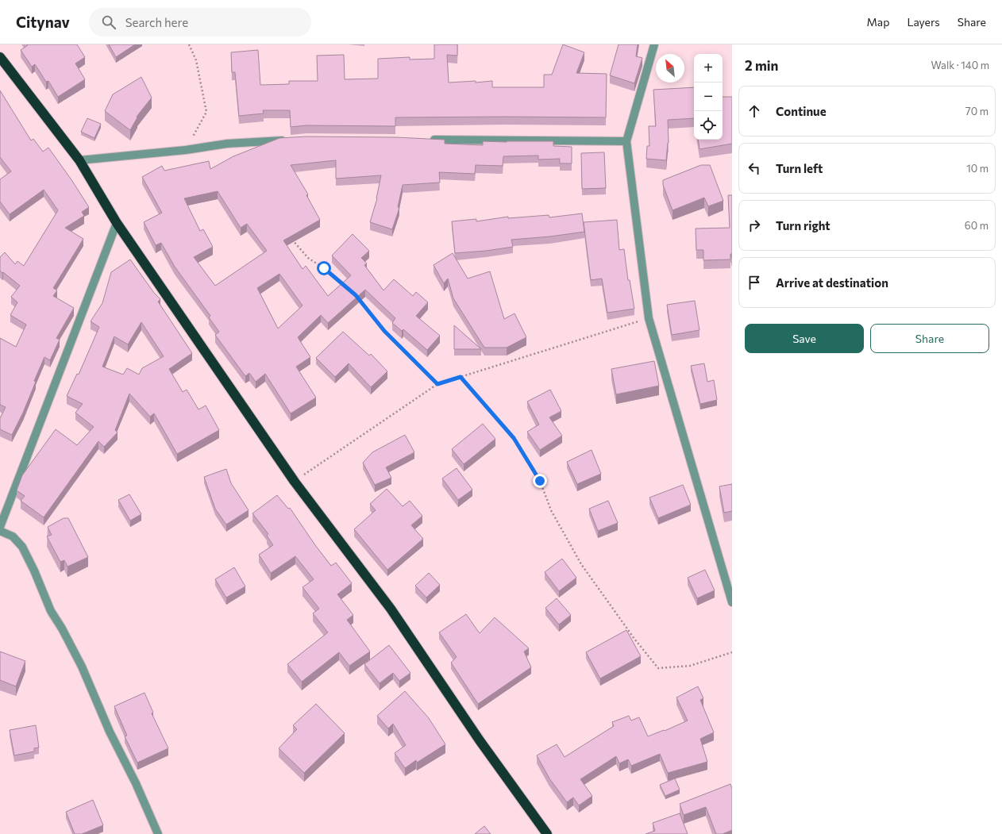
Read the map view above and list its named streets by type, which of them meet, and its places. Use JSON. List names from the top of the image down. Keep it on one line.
{"north":"top left","page":{"header":"Citynav","search":"Search here","nav":["Map","Layers","Share"],"heading":["2 min","Walk · 140 m"],"map_buttons":["+","−"],"list":[["Continue","70 m"],["Turn left","10 m"],["Turn right","60 m"],"Arrive at destination"],"buttons":["Save","Share"]}}
